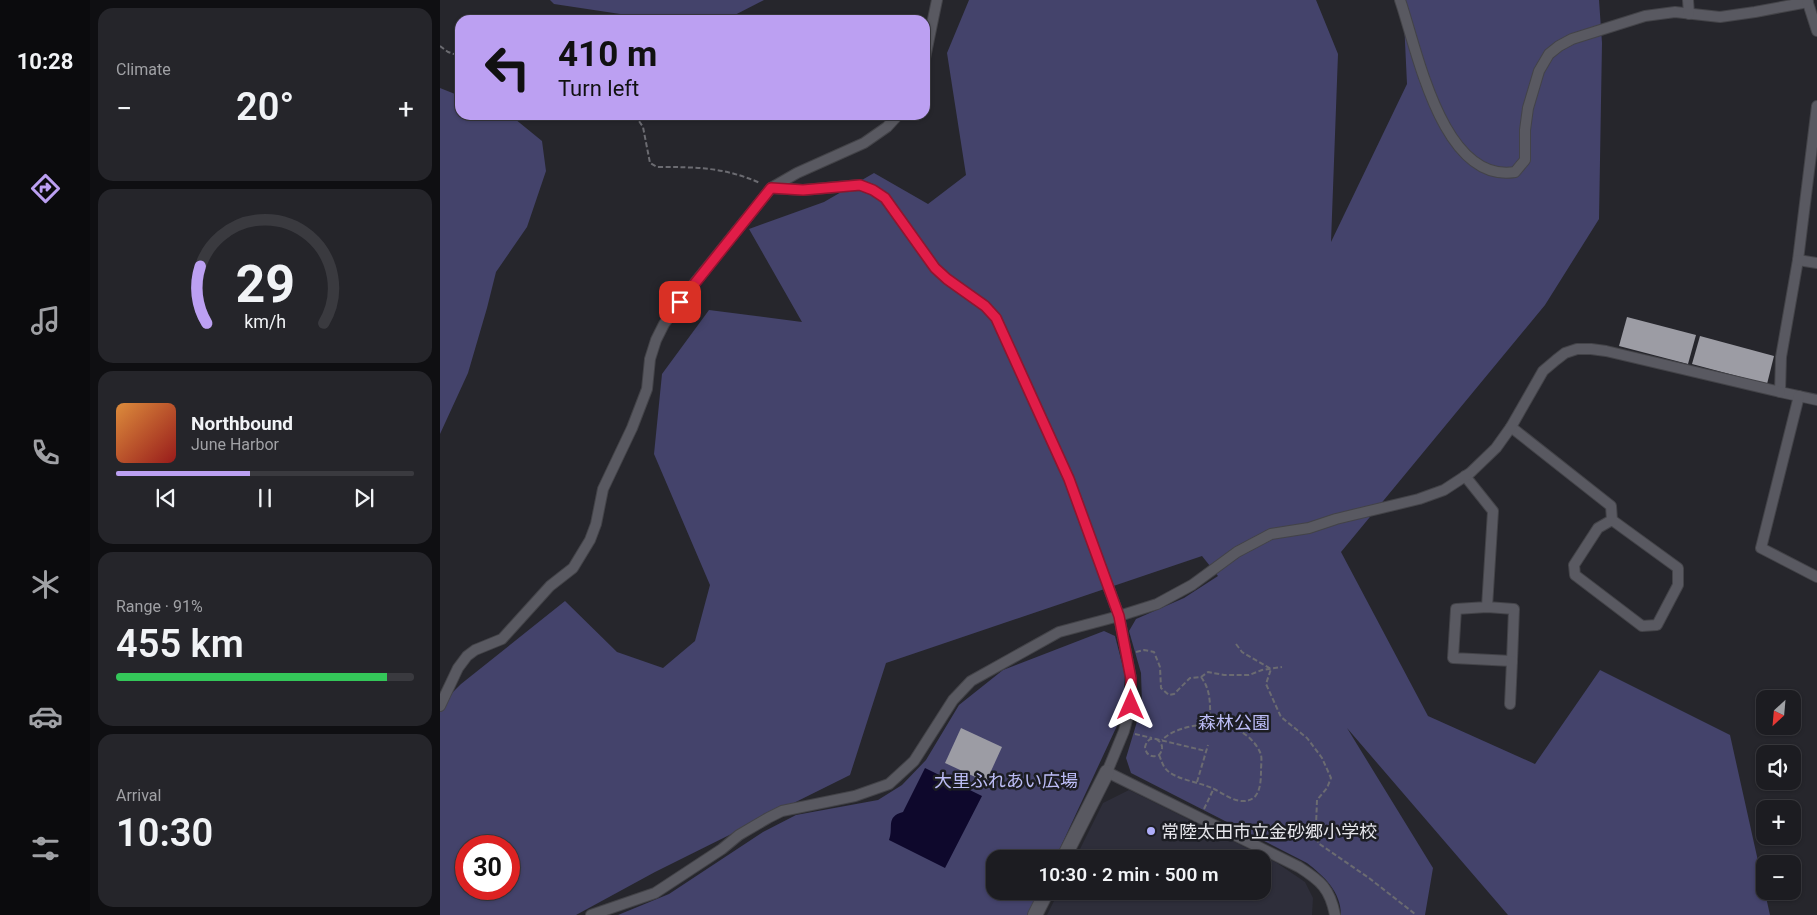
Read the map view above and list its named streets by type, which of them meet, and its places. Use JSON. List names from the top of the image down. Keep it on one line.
{"parks":["森林公園","大里ふれあい広場"],"places":["常陸太田市立金砂郷小学校"],"north":"bottom left","page":{"tabs":"10:28","tile":["Climate",["Range · 91%","455 km"],["Arrival","10:30"]],"turn":["410 m","Turn left"],"heat":["−","20°","+"],"song":["Northbound","June Harbor"],"map_buttons":["+","−"],"limit":"30","trip":"10:30 · 2 min · 500 m","gauge":["29","km/h"]}}
